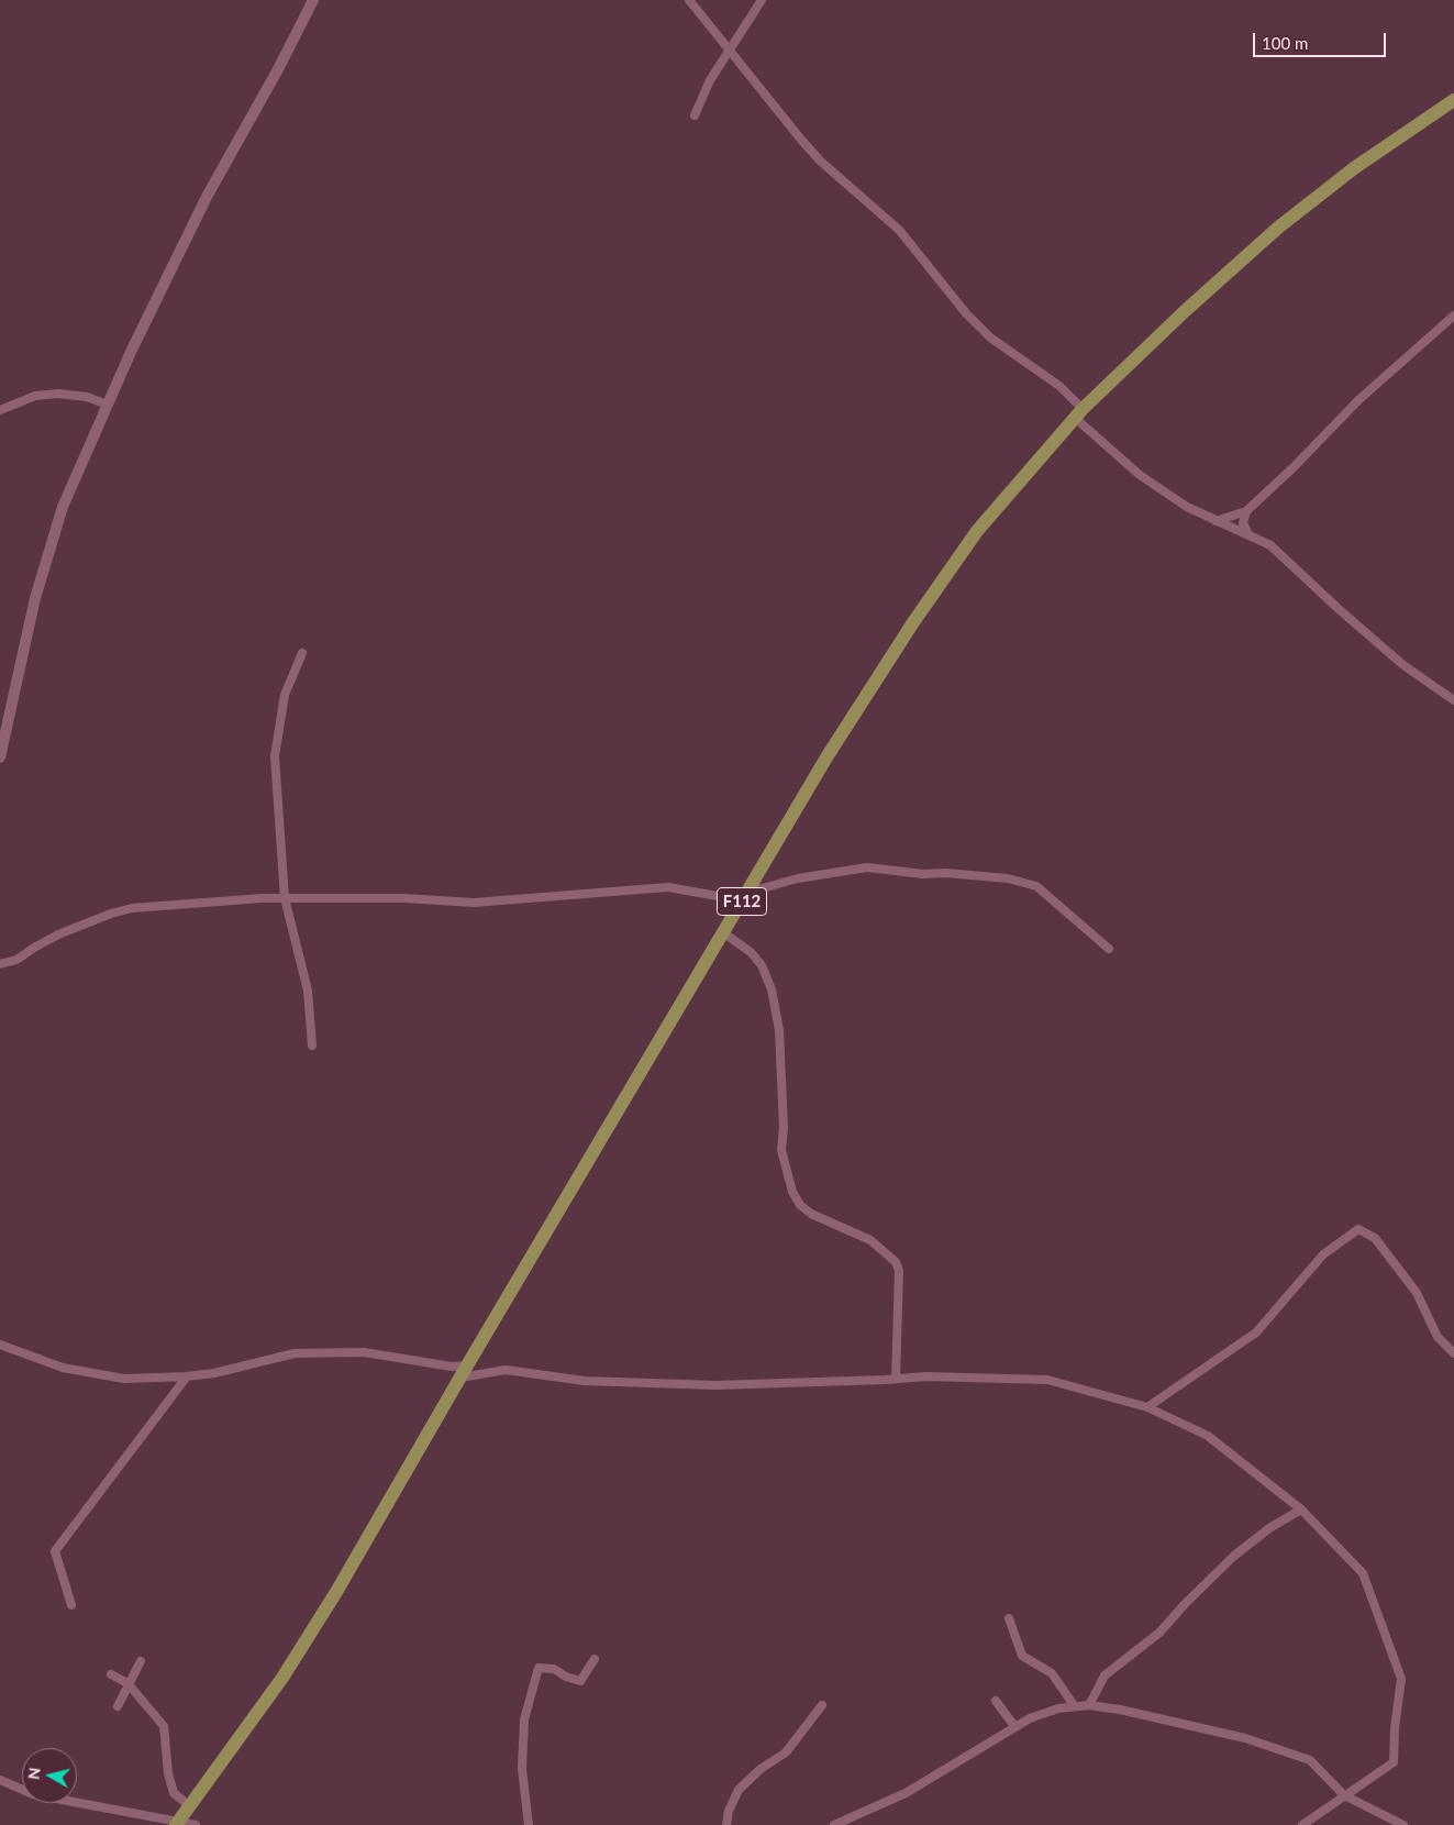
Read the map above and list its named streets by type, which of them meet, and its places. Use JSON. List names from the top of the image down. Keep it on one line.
{"streets":{"main road":["F112"]},"scale_bar":"100 m","north":"left"}
